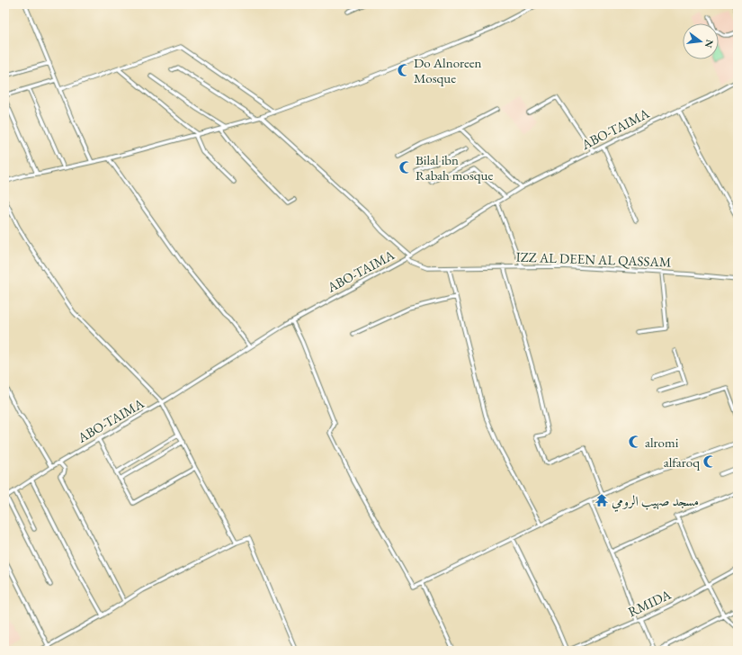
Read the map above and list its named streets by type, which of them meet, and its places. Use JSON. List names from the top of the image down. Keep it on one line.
{"streets":{"street":["ABO-TAIMA","IZZ AL DEEN AL QASSAM","RMIDA"]},"crossings":[["ABO-TAIMA","IZZ AL DEEN AL QASSAM"]],"places":{"mosque":["Do Alnoreen Mosque","Bilal ibn Rabah mosque","alromi","alfaroq"],"temple":["مسجد صهيب الرومي"]},"north":"right"}
